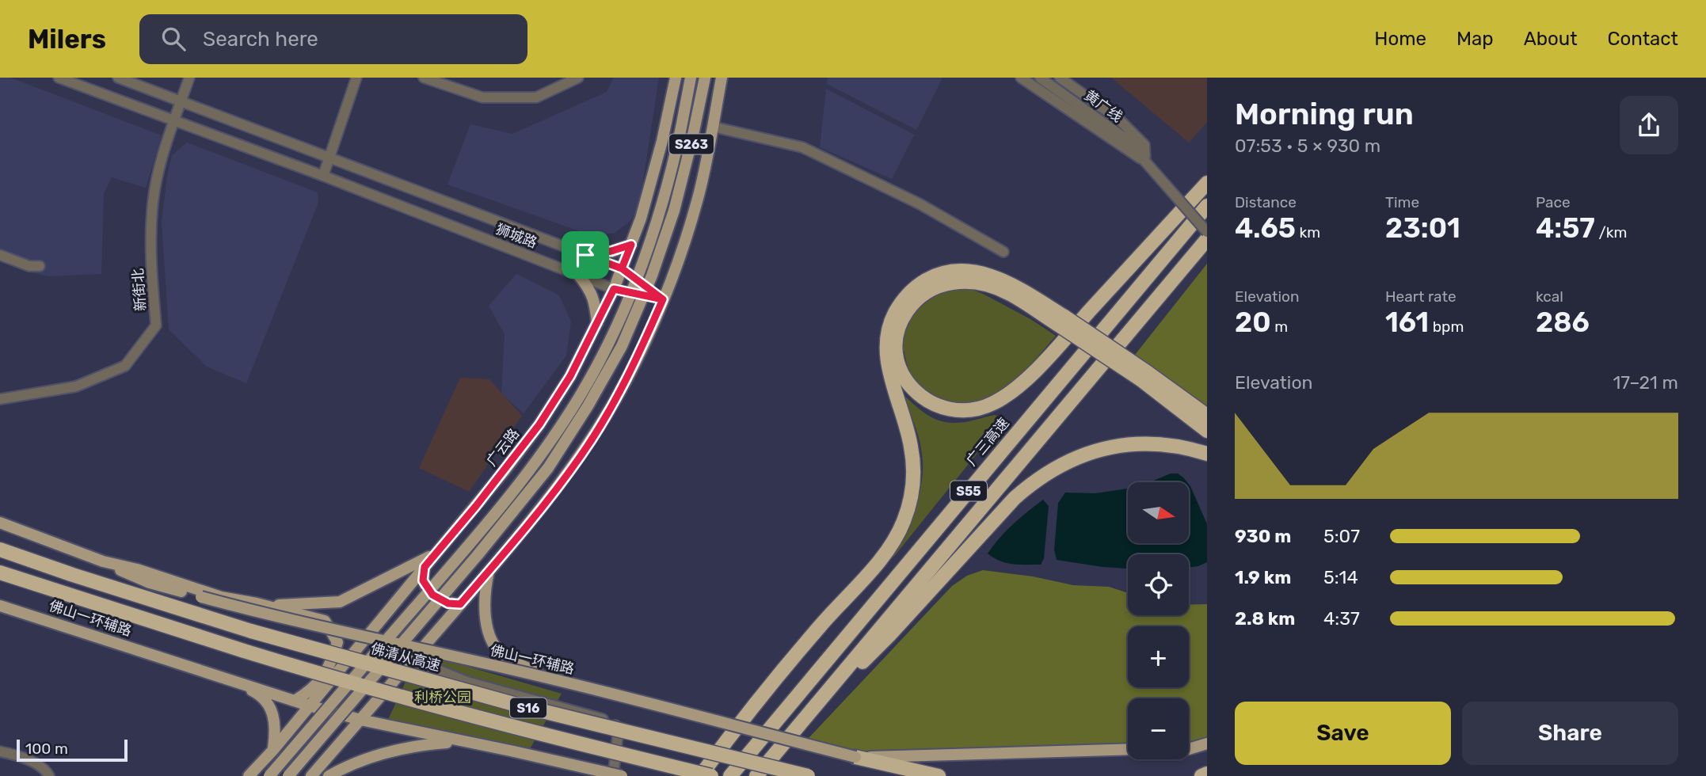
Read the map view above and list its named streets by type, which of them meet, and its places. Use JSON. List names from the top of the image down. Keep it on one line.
{"streets":{"highway":["广三高速","S55","佛清从高速","S16"],"main road":["S263","广云路","佛山一环辅路"],"street":["黄广线","狮城路","新街北"]},"crossings":[["S263","狮城路"],["S263","佛山一环辅路"],["狮城路","新街北"],["狮城路","广云路"],["广云路","佛山一环辅路"]],"parks":["利桥公园"],"scale_bar":"100 m","north":"right","page":{"header":"Milers","search":"Search here","nav":["Home","Map","About","Contact"],"heading":["Morning run","07:53 · 5 × 930 m"],"stats":[["Distance","4.65 km"],["Time","23:01"],["Pace","4:57 /km"],["Elevation","20 m"],["Heart rate","161 bpm"],["kcal","286"]],"chart":["Elevation","17–21 m"],"map_buttons":["+","−"],"list":[{"name":"930 m","note":"5:07"},{"name":"1.9 km","note":"5:14"},{"name":"2.8 km","note":"4:37"}],"buttons":["Save","Share"],"scale":"100 m"}}
